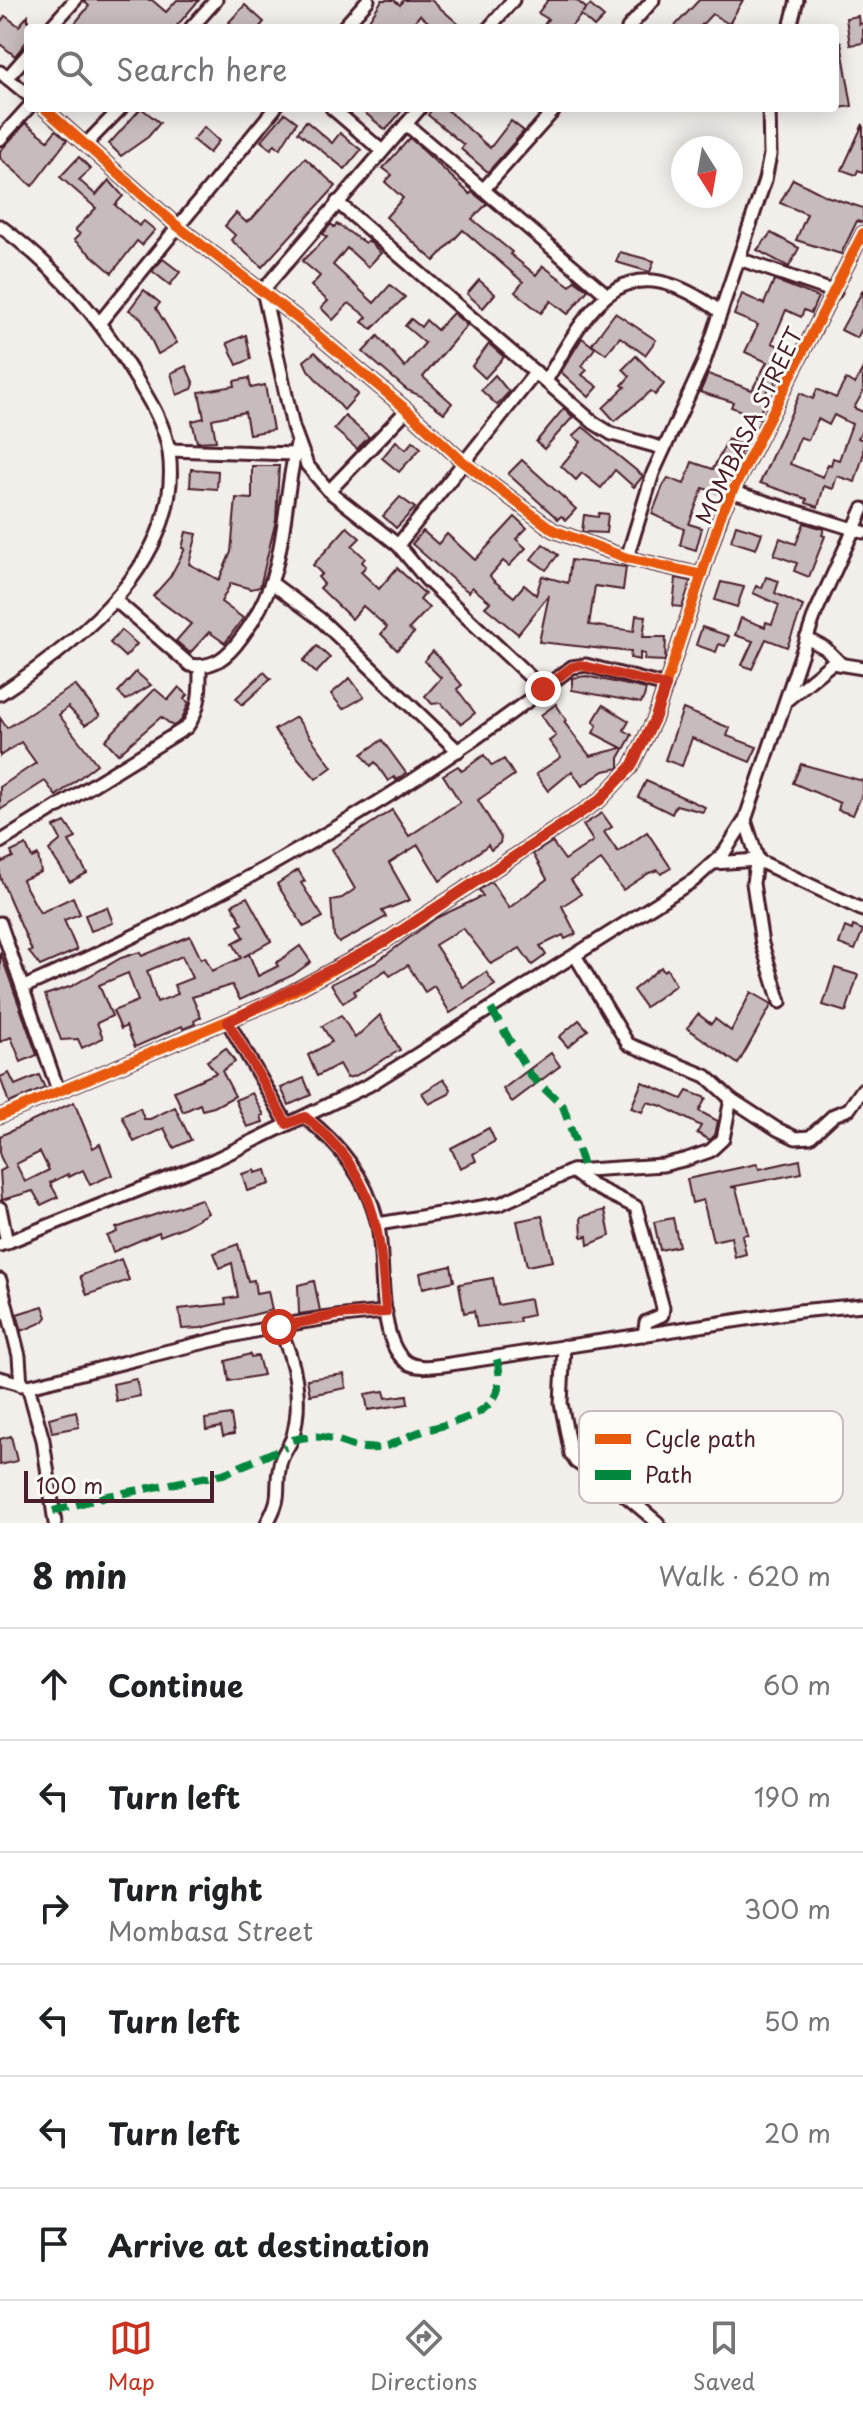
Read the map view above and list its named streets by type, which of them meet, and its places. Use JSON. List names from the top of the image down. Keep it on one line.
{"streets":{"street":["MOMBASA STREET"]},"legend":["Cycle path","Path"],"scale_bar":"100 m","north":"bottom","page":{"search":"Search here","scale":"100 m","heading":["8 min","Walk · 620 m"],"list":[["Continue","60 m"],["Turn left","190 m"],["Turn right","Mombasa Street","300 m"],["Turn left","50 m"],["Turn left","20 m"],"Arrive at destination"],"nav":["Map","Directions","Saved"]}}
